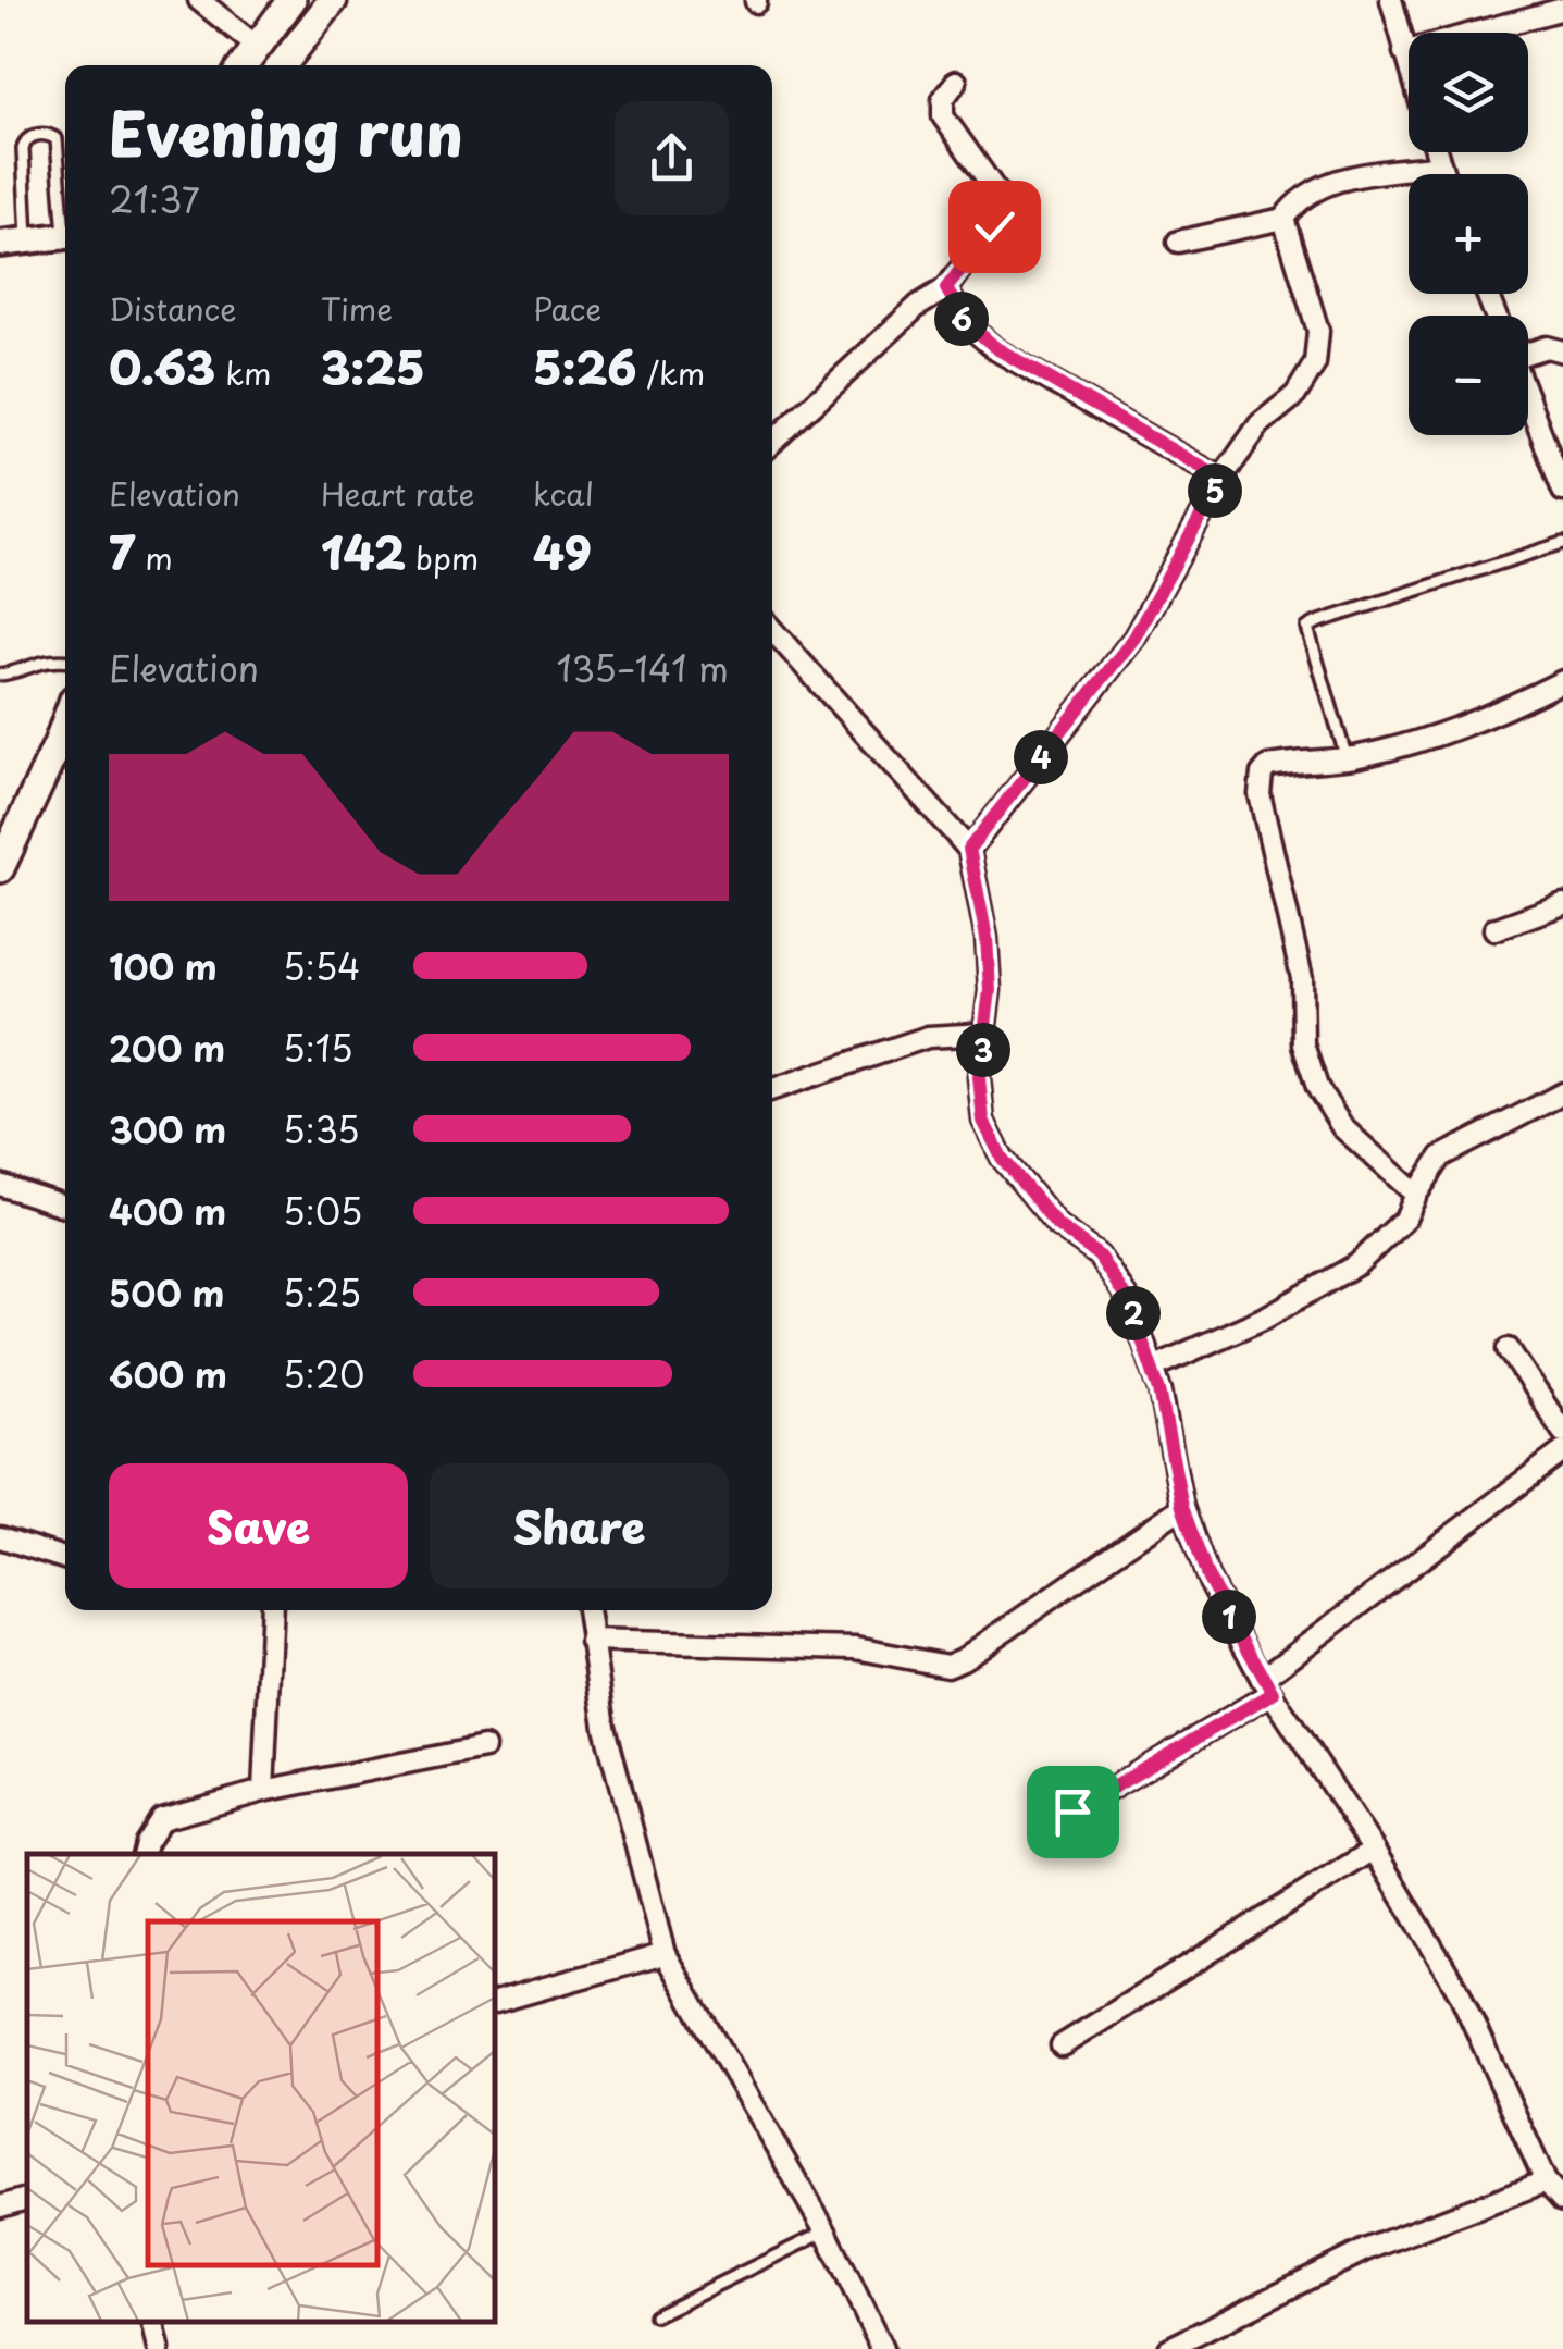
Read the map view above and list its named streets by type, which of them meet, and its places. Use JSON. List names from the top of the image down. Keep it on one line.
{"page":{"map_buttons":["+","−"],"heading":["Evening run","21:37"],"stats":[["Distance","0.63 km"],["Time","3:25"],["Pace","5:26 /km"],["Elevation","7 m"],["Heart rate","142 bpm"],["kcal","49"]],"pins":["6","5","4","3","2","1"],"chart":["Elevation","135–141 m"],"list":[{"name":"100 m","note":"5:54"},{"name":"200 m","note":"5:15"},{"name":"300 m","note":"5:35"},{"name":"400 m","note":"5:05"},{"name":"500 m","note":"5:25"},{"name":"600 m","note":"5:20"}],"buttons":["Save","Share"]}}
